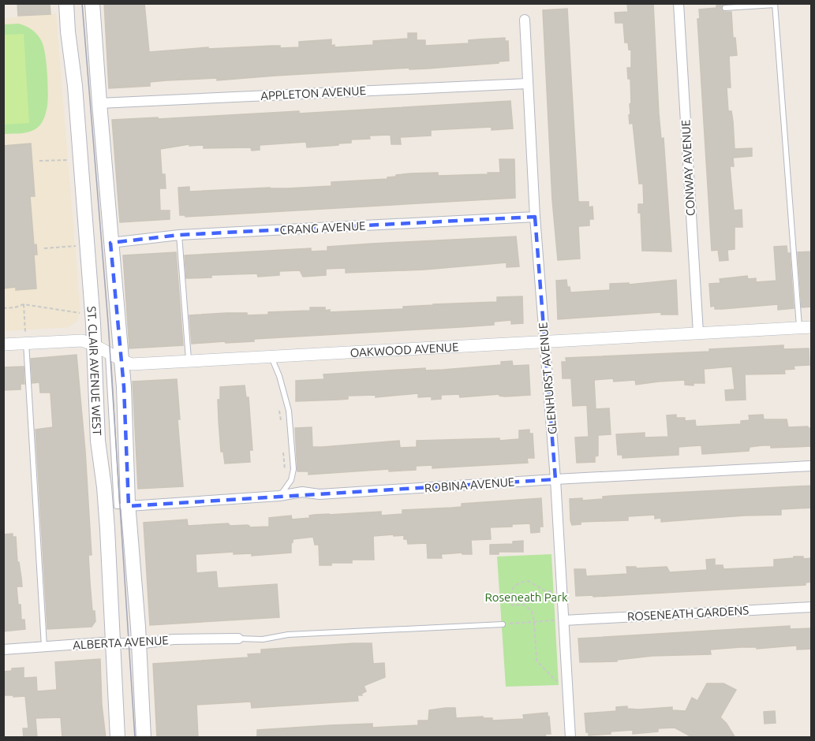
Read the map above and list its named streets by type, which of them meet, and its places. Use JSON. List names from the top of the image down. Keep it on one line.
{"streets":{"main road":["ST. CLAIR AVENUE WEST"],"street":["APPLETON AVENUE","CONWAY AVENUE","CRANG AVENUE","OAKWOOD AVENUE","GLENHURST AVENUE","ROBINA AVENUE","ROSENEATH GARDENS","ALBERTA AVENUE"]},"crossings":[["APPLETON AVENUE","GLENHURST AVENUE"],["CONWAY AVENUE","OAKWOOD AVENUE"],["CRANG AVENUE","GLENHURST AVENUE"],["OAKWOOD AVENUE","ST. CLAIR AVENUE WEST"],["OAKWOOD AVENUE","GLENHURST AVENUE"],["ST. CLAIR AVENUE WEST","ALBERTA AVENUE"],["GLENHURST AVENUE","ROBINA AVENUE"],["GLENHURST AVENUE","ROSENEATH GARDENS"]],"parks":["Roseneath Park"]}
